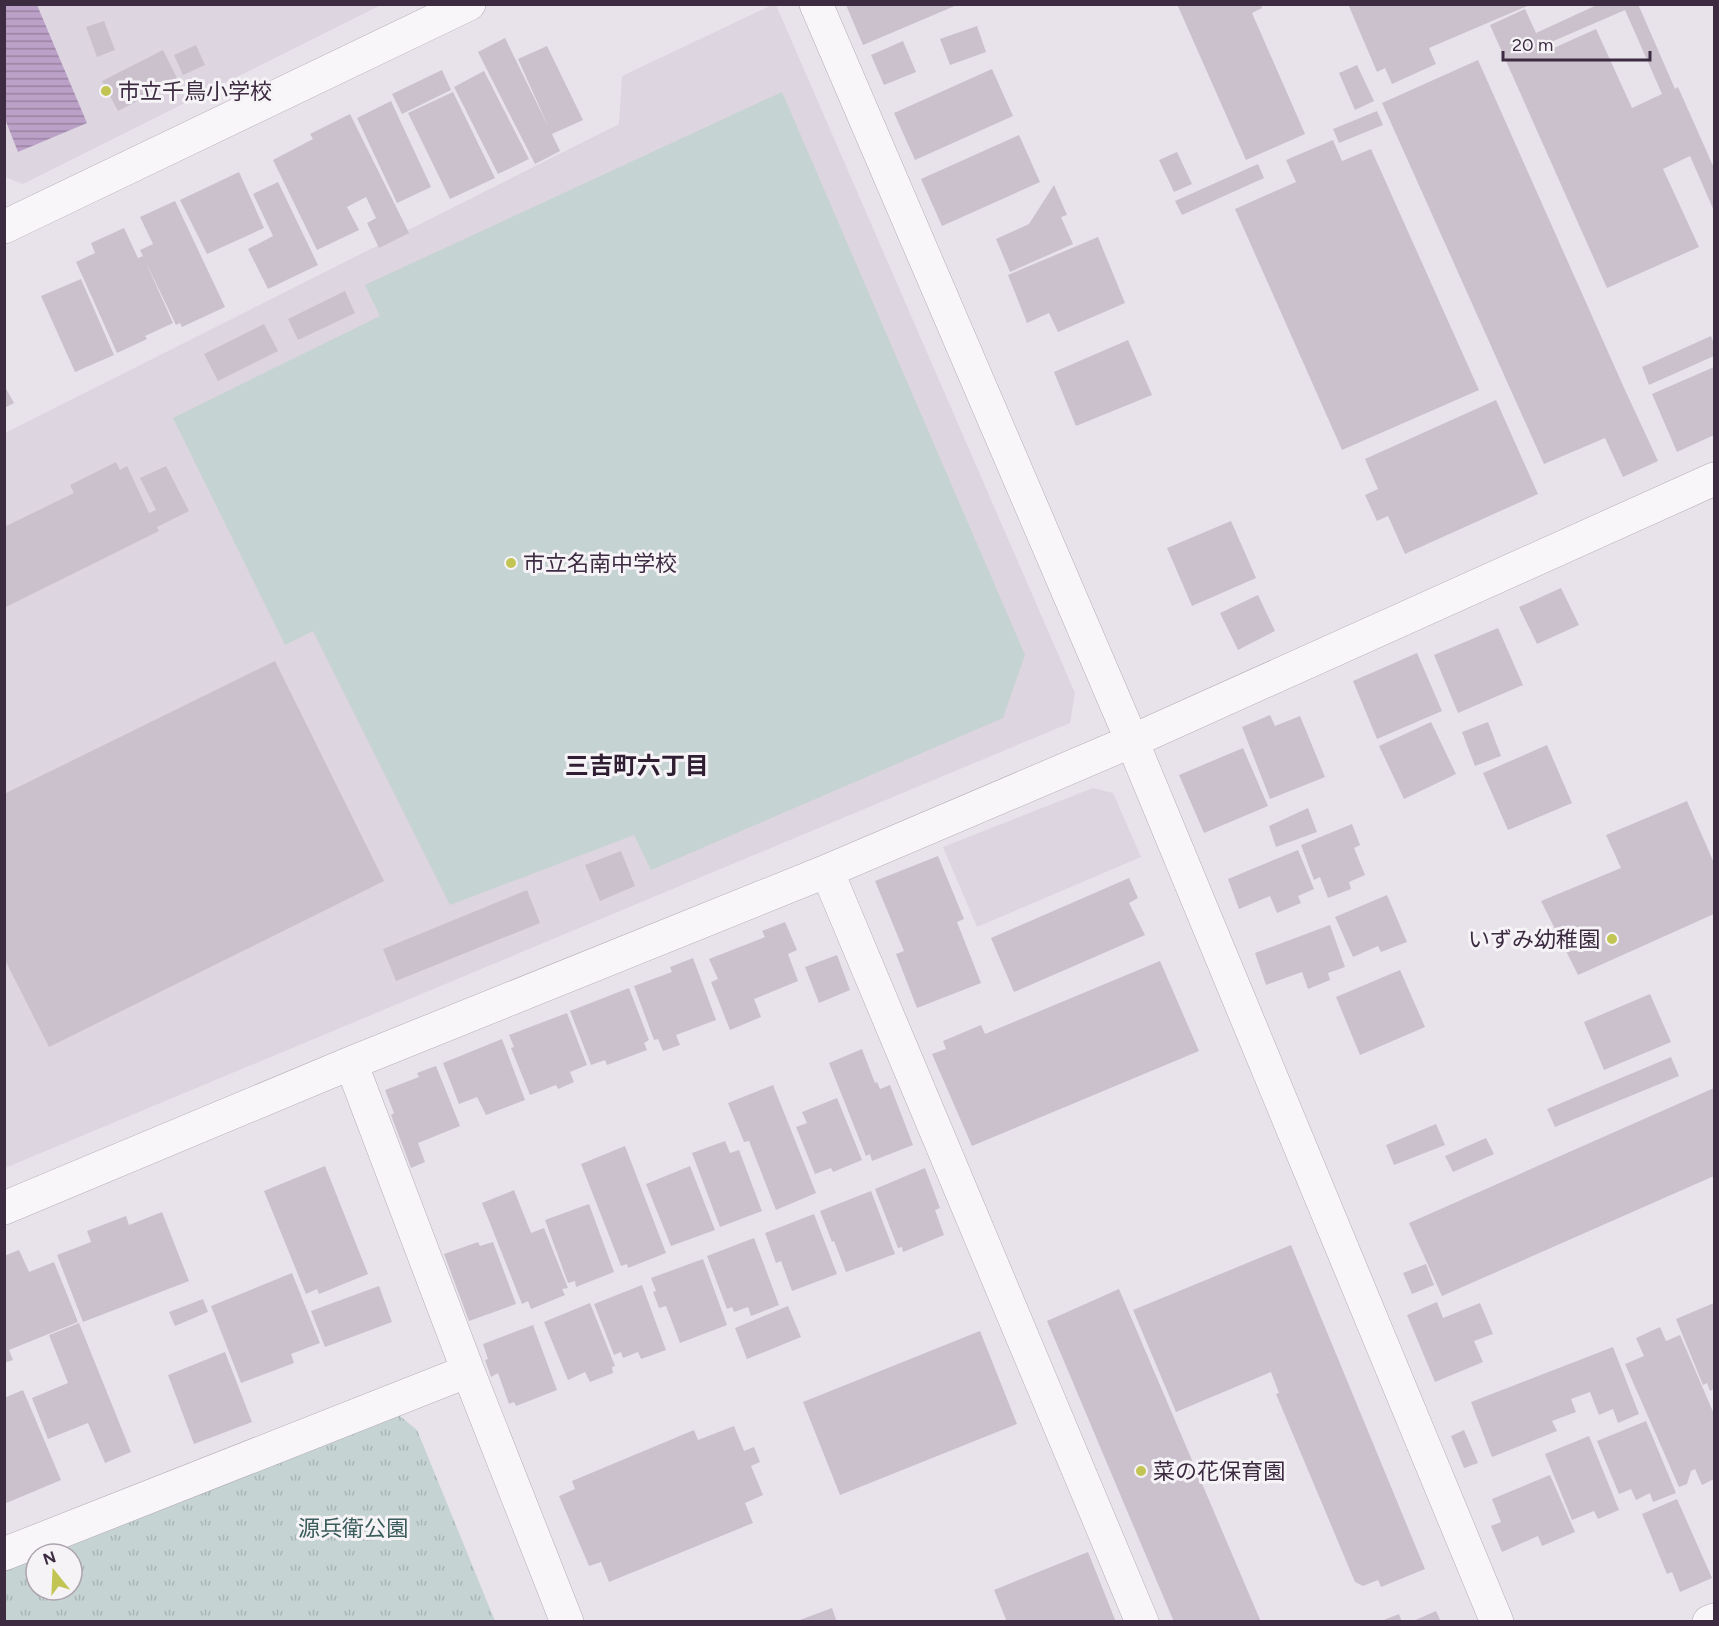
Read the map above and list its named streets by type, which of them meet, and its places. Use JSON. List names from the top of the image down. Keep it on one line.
{"districts":["三吉町六丁目"],"parks":["源兵衛公園"],"places":["市立千鳥小学校","市立名南中学校","いずみ幼稚園","菜の花保育園"],"scale_bar":"20 m","north":"top"}
